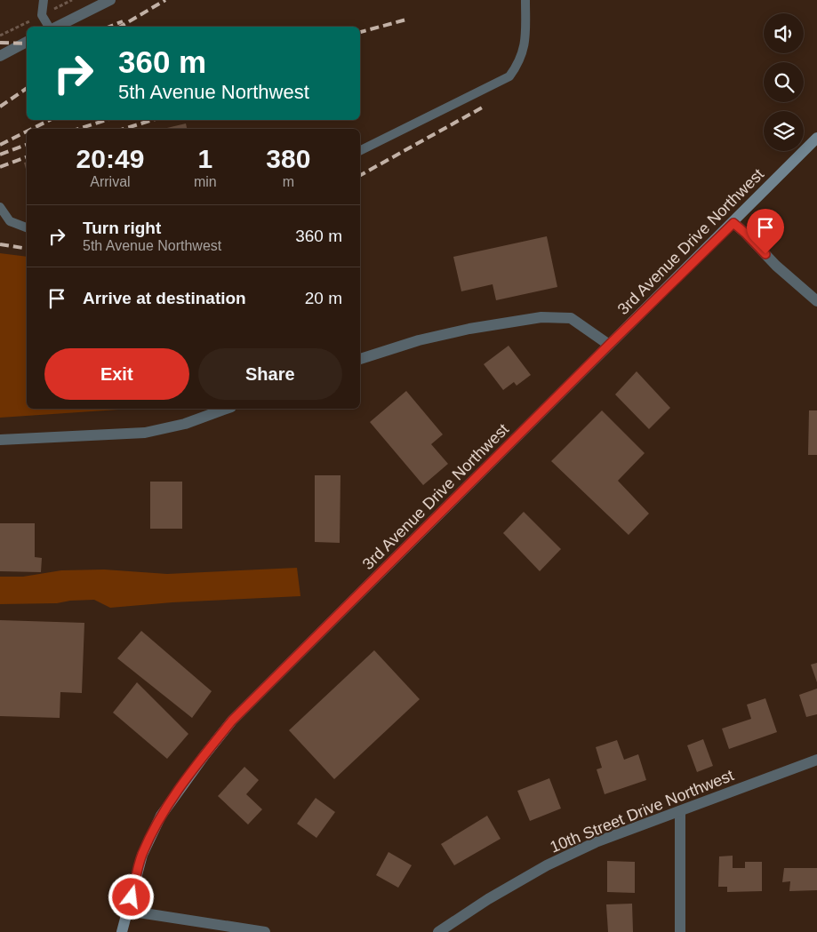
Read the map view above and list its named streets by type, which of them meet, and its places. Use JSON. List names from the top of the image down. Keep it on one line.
{"streets":{"main road":["3rd Avenue Drive Northwest"],"street":["10th Street Drive Northwest"]},"page":{"turn":["360 m","5th Avenue Northwest"],"eta":["20:49","Arrival","1","min","380","m"],"list":[{"name":"Turn right","note":"5th Avenue Northwest","value":"360 m"},{"name":"Arrive at destination","value":"20 m"}],"buttons":["Exit","Share"]}}
